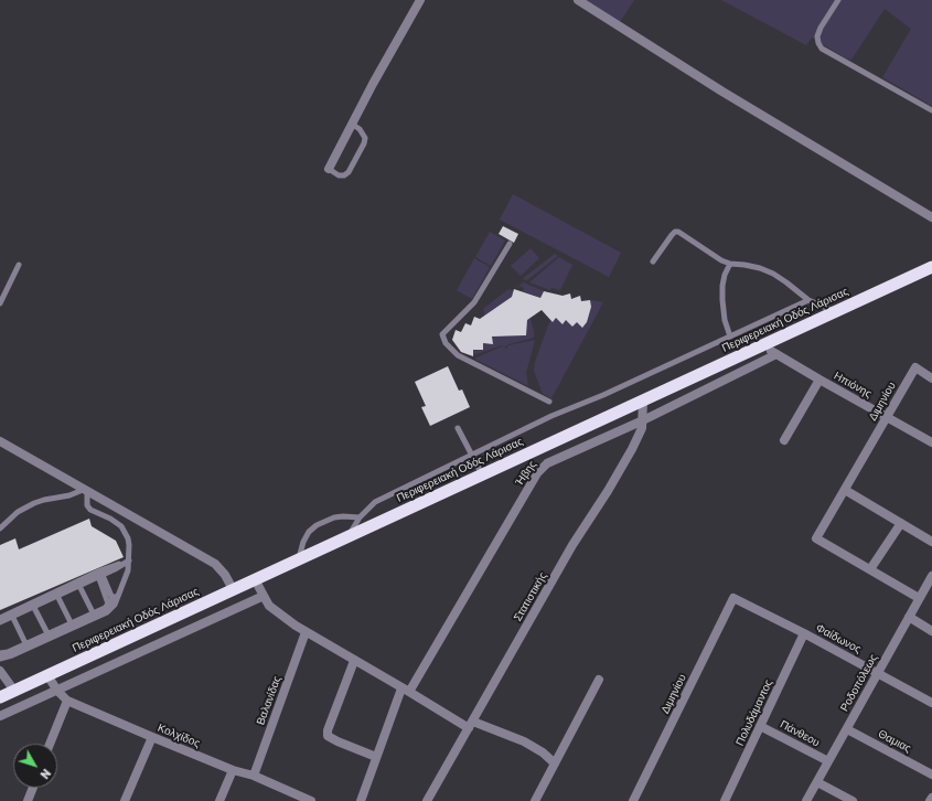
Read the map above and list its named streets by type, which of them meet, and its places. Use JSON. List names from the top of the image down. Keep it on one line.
{"streets":{"highway":["Περιφερειακή Οδός Λάρισας"],"street":["Ηπιόνης","Διμηνίου","Ήβης","Στατιστικής","Φαίδωνος","Ροδοπόλεως","Βαλανίδας","Πολυδάμαντος","Πάνθεου","Κολχίδος","Θαμιας"]},"crossings":[["Περιφερειακή Οδός Λάρισας","Ηπιόνης"],["Περιφερειακή Οδός Λάρισας","Στατιστικής"],["Περιφερειακή Οδός Λάρισας","Κολχίδος"],["Ηπιόνης","Διμηνίου"],["Ηπιόνης","Ήβης"],["Διμηνίου","Φαίδωνος"],["Ήβης","Στατιστικής"],["Φαίδωνος","Ροδοπόλεως"],["Φαίδωνος","Πολυδάμαντος"],["Ροδοπόλεως","Πάνθεου"],["Ροδοπόλεως","Θαμιας"],["Βαλανίδας","Κολχίδος"],["Πολυδάμαντος","Πάνθεου"]],"north":"bottom right"}
